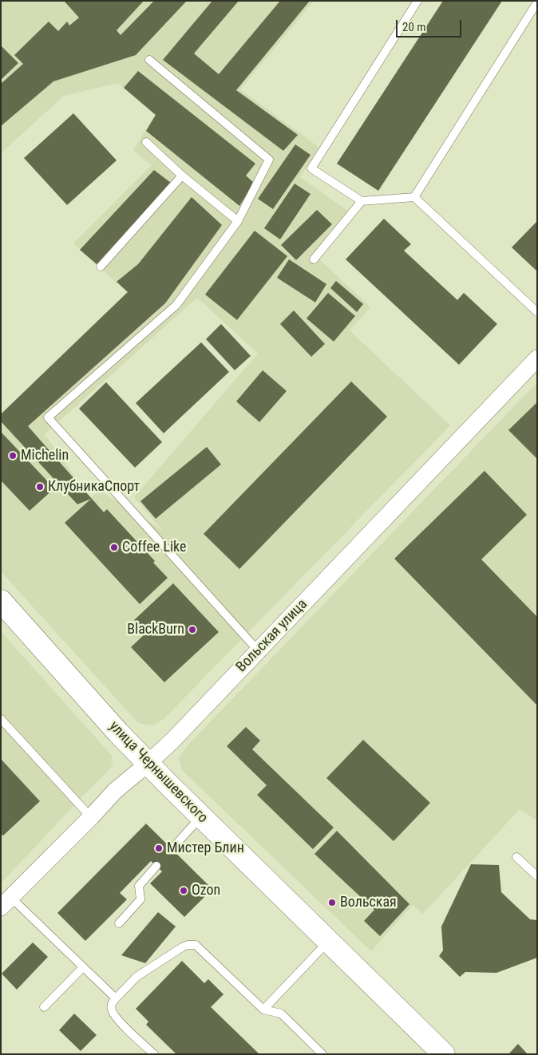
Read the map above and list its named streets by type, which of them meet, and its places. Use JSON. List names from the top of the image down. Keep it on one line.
{"streets":{"main road":["улица Чернышевского"],"street":["Вольская улица"]},"crossings":[["Вольская улица","улица Чернышевского"]],"places":["Michelin","КлубникаСпорт","Coffee Like","BlackBurn","Мистер Блин","Ozon","Вольская"],"scale_bar":"20 m"}
